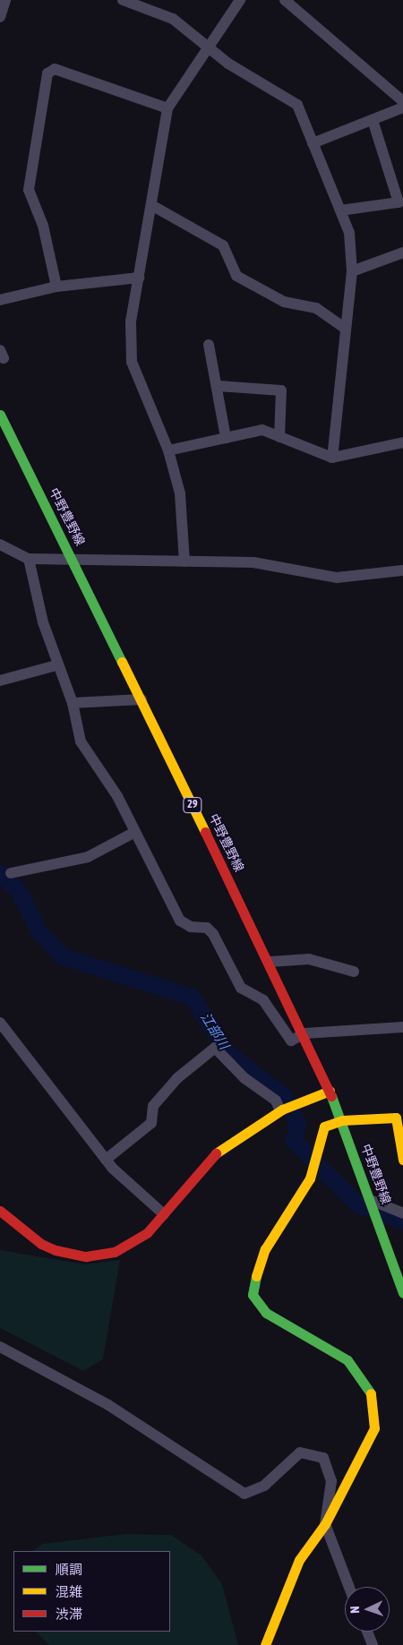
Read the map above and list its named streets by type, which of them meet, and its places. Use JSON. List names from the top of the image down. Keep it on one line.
{"streets":{"street":["中野豊野線","29"]},"water":["江部川"],"legend":["順調","混雑","渋滞"],"north":"left"}
